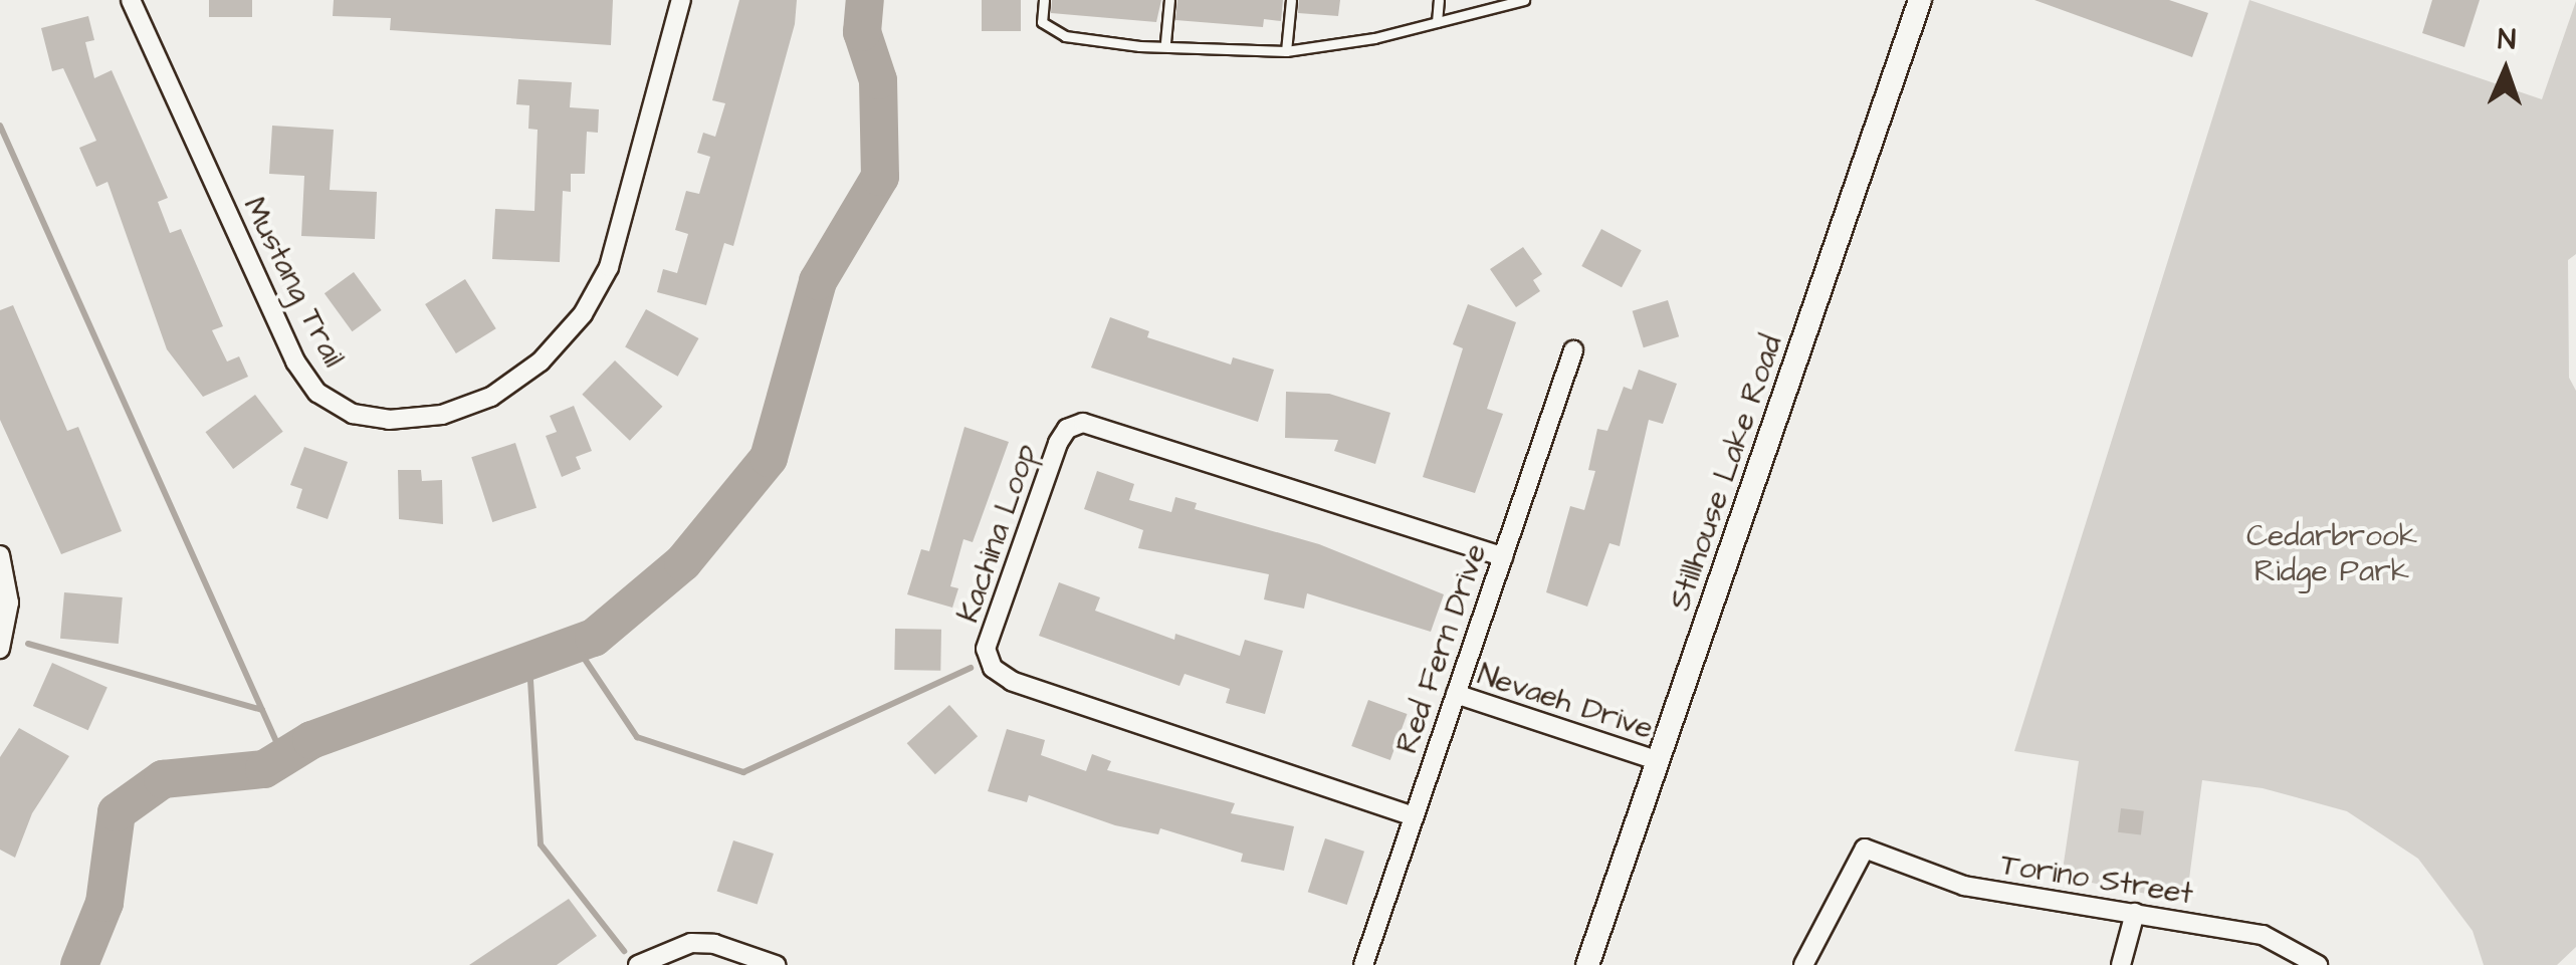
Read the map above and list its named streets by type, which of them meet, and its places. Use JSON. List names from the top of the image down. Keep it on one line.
{"streets":{"main road":["Stillhouse Lake Road"],"street":["Mustang Trail","Kachina Loop","Red Fern Drive","Nevaeh Drive","Torino Street"]},"crossings":[["Stillhouse Lake Road","Nevaeh Drive"],["Kachina Loop","Red Fern Drive"],["Red Fern Drive","Nevaeh Drive"]],"parks":["Cedarbrook Ridge Park"],"north":"top"}
